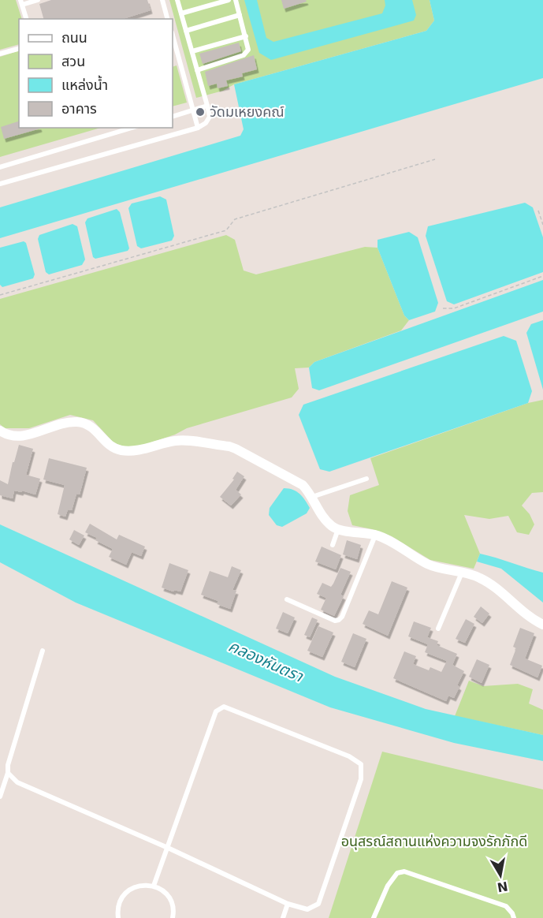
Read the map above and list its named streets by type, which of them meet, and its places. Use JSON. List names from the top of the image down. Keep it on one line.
{"water":["คลองหันตรา"],"parks":["อนุสรณ์สถานแห่งความจงรักภักดี"],"places":["วัดมเหยงคณ์"],"legend":["ถนน","สวน","แหล่งน้ำ","อาคาร"],"north":"bottom"}
